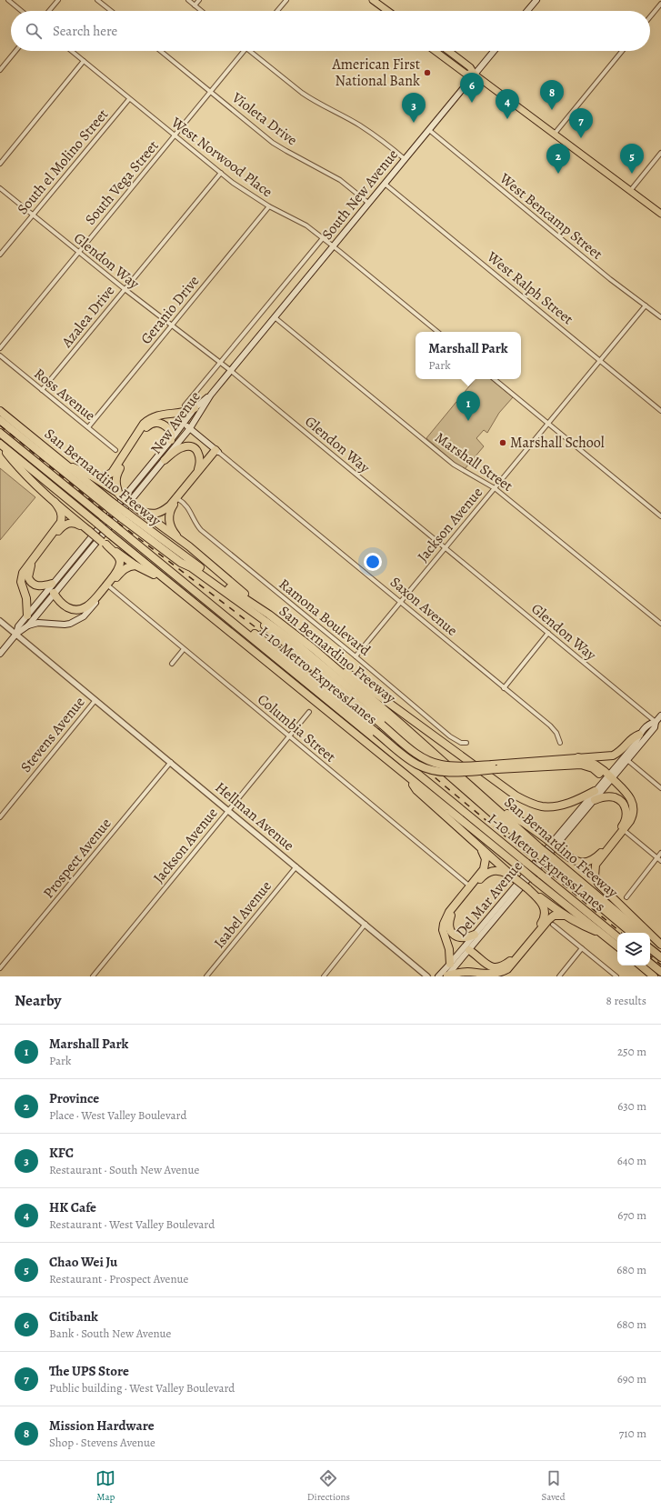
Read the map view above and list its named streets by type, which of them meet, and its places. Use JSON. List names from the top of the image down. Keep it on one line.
{"streets":{"highway":["San Bernardino Freeway","I-10 Metro ExpressLanes"],"main road":["South New Avenue","New Avenue","Saxon Avenue","Del Mar Avenue"],"street":["Violeta Drive","West Norwood Place","South el Molino Street","South Vega Street","West Bencamp Street","Glendon Way","West Ralph Street","Geranio Drive","Azalea Drive","Ross Avenue","Marshall Street","Jackson Avenue","Ramona Boulevard","Columbia Street","Stevens Avenue","Hellman Avenue","Prospect Avenue","Isabel Avenue"]},"crossings":[["Violeta Drive","South Vega Street"],["Violeta Drive","South New Avenue"],["West Norwood Place","South el Molino Street"],["West Norwood Place","South Vega Street"],["West Norwood Place","South New Avenue"],["West Norwood Place","Geranio Drive"],["West Norwood Place","Azalea Drive"],["South el Molino Street","Glendon Way"],["South Vega Street","Glendon Way"],["South New Avenue","West Bencamp Street"],["South New Avenue","Glendon Way"],["South New Avenue","West Ralph Street"],["South New Avenue","Marshall Street"],["West Bencamp Street","Jackson Avenue"],["Glendon Way","Geranio Drive"],["Glendon Way","Azalea Drive"],["Glendon Way","Jackson Avenue"],["Glendon Way","Del Mar Avenue"],["West Ralph Street","Jackson Avenue"],["Geranio Drive","Ross Avenue"],["Azalea Drive","Ross Avenue"],["New Avenue","Saxon Avenue"],["New Avenue","Hellman Avenue"],["Marshall Street","Jackson Avenue"],["San Bernardino Freeway","I-10 Metro ExpressLanes"],["Jackson Avenue","Saxon Avenue"],["Jackson Avenue","Ramona Boulevard"],["Jackson Avenue","Columbia Street"],["Jackson Avenue","Hellman Avenue"],["Stevens Avenue","Hellman Avenue"],["Hellman Avenue","Prospect Avenue"],["Hellman Avenue","Isabel Avenue"]],"places":["American First National Bank","Marshall School"],"page":{"search":"Search here","pins":["6","8","4","3","7","2","5","1"],"popup":["Marshall Park","Park"],"heading":["Nearby","8 results"],"list":[{"mark":"1","name":"Marshall Park","note":"Park","value":"250 m"},{"mark":"2","name":"Province","note":"Place · West Valley Boulevard","value":"630 m"},{"mark":"3","name":"KFC","note":"Restaurant · South New Avenue","value":"640 m"},{"mark":"4","name":"HK Cafe","note":"Restaurant · West Valley Boulevard","value":"670 m"},{"mark":"5","name":"Chao Wei Ju","note":"Restaurant · Prospect Avenue","value":"680 m"},{"mark":"6","name":"Citibank","note":"Bank · South New Avenue","value":"680 m"},{"mark":"7","name":"The UPS Store","note":"Public building · West Valley Boulevard","value":"690 m"},{"mark":"8","name":"Mission Hardware","note":"Shop · Stevens Avenue","value":"710 m"}],"nav":["Map","Directions","Saved"]}}
